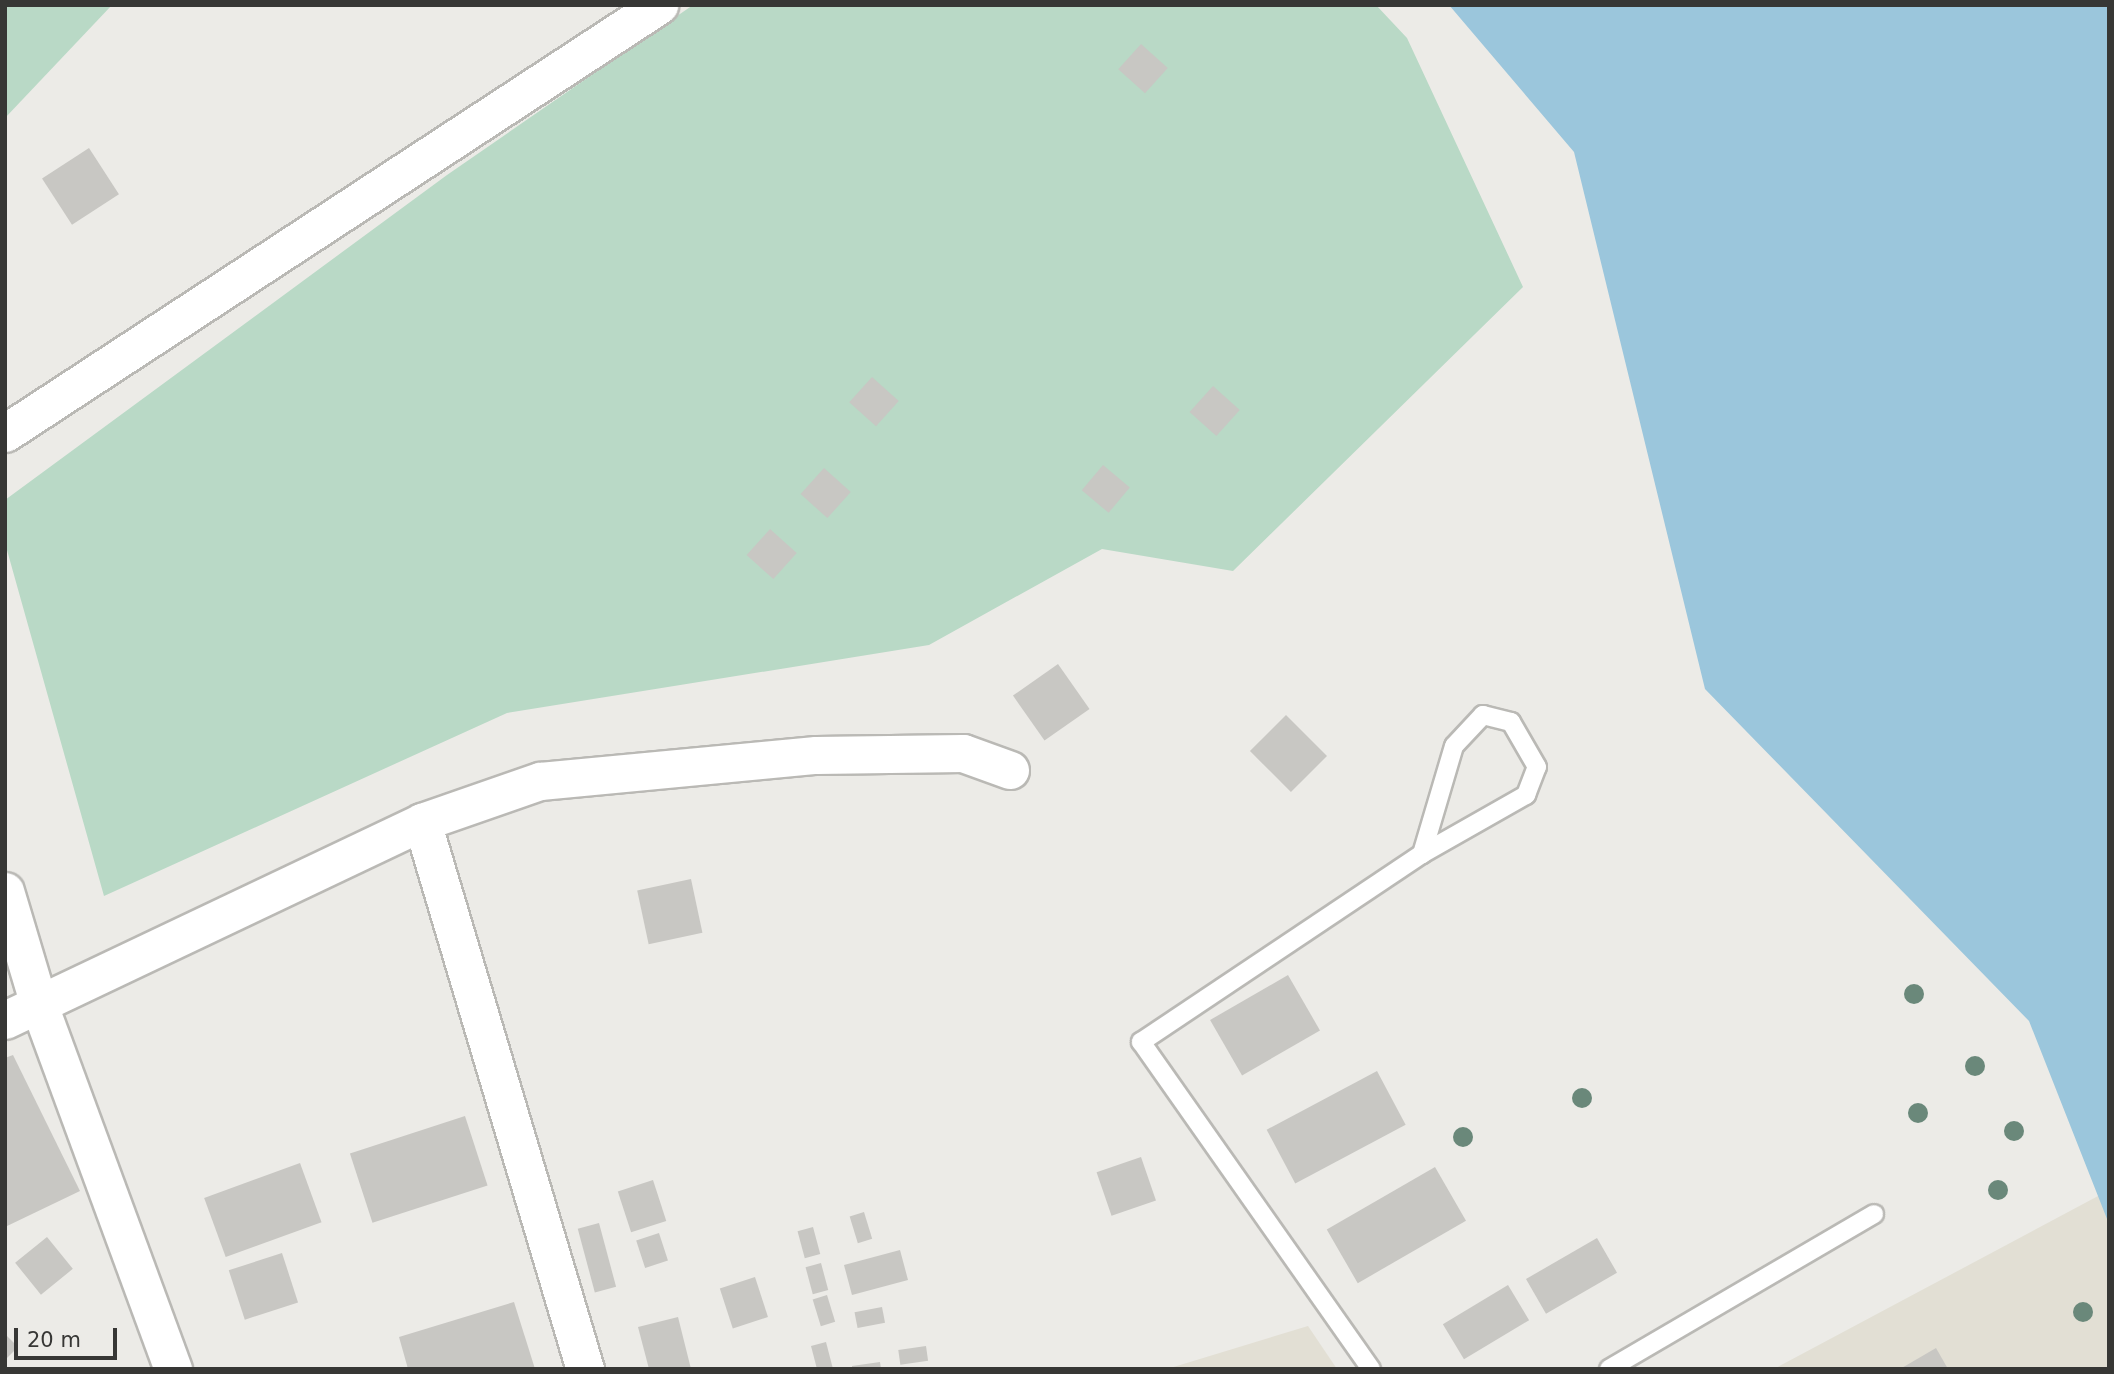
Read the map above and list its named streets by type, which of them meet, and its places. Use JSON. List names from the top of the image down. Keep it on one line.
{"scale_bar":"20 m"}
